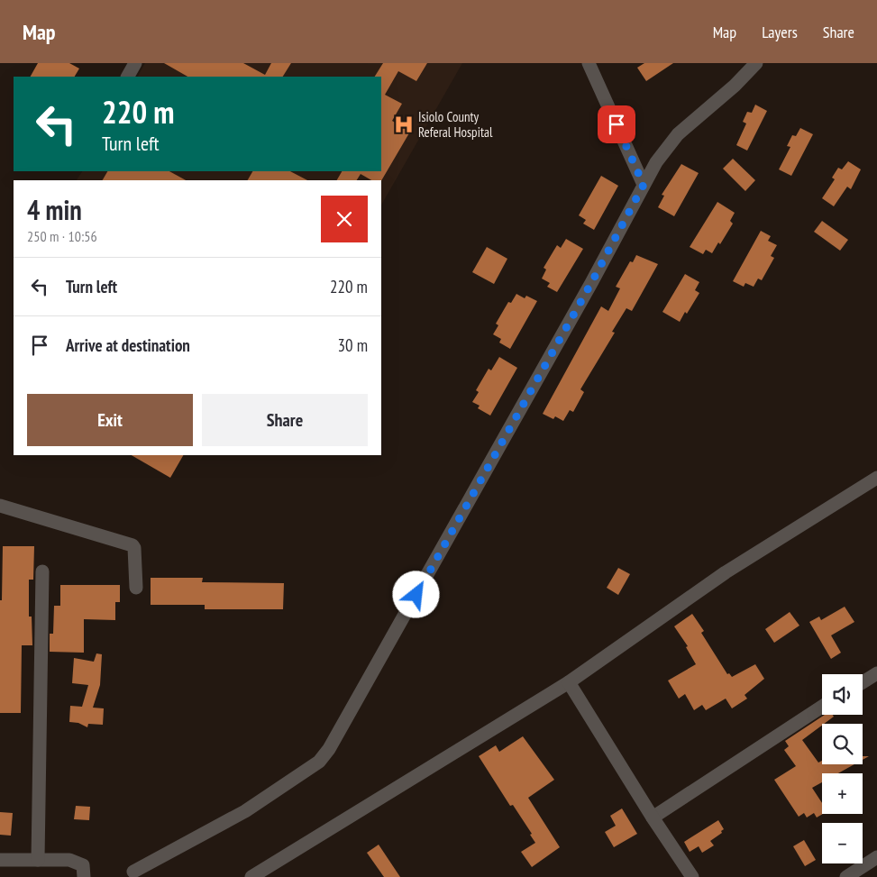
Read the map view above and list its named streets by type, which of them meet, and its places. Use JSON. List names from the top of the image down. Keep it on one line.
{"places":{"hospital":["Isiolo County Referal Hospital"]},"page":{"header":"Map","nav":["Map","Layers","Share"],"turn":["220 m","Turn left"],"heading":["4 min","250 m · 10:56"],"list":[{"name":"Turn left","value":"220 m"},{"name":"Arrive at destination","value":"30 m"}],"buttons":["Exit","Share"],"map_buttons":["+","−"]}}
